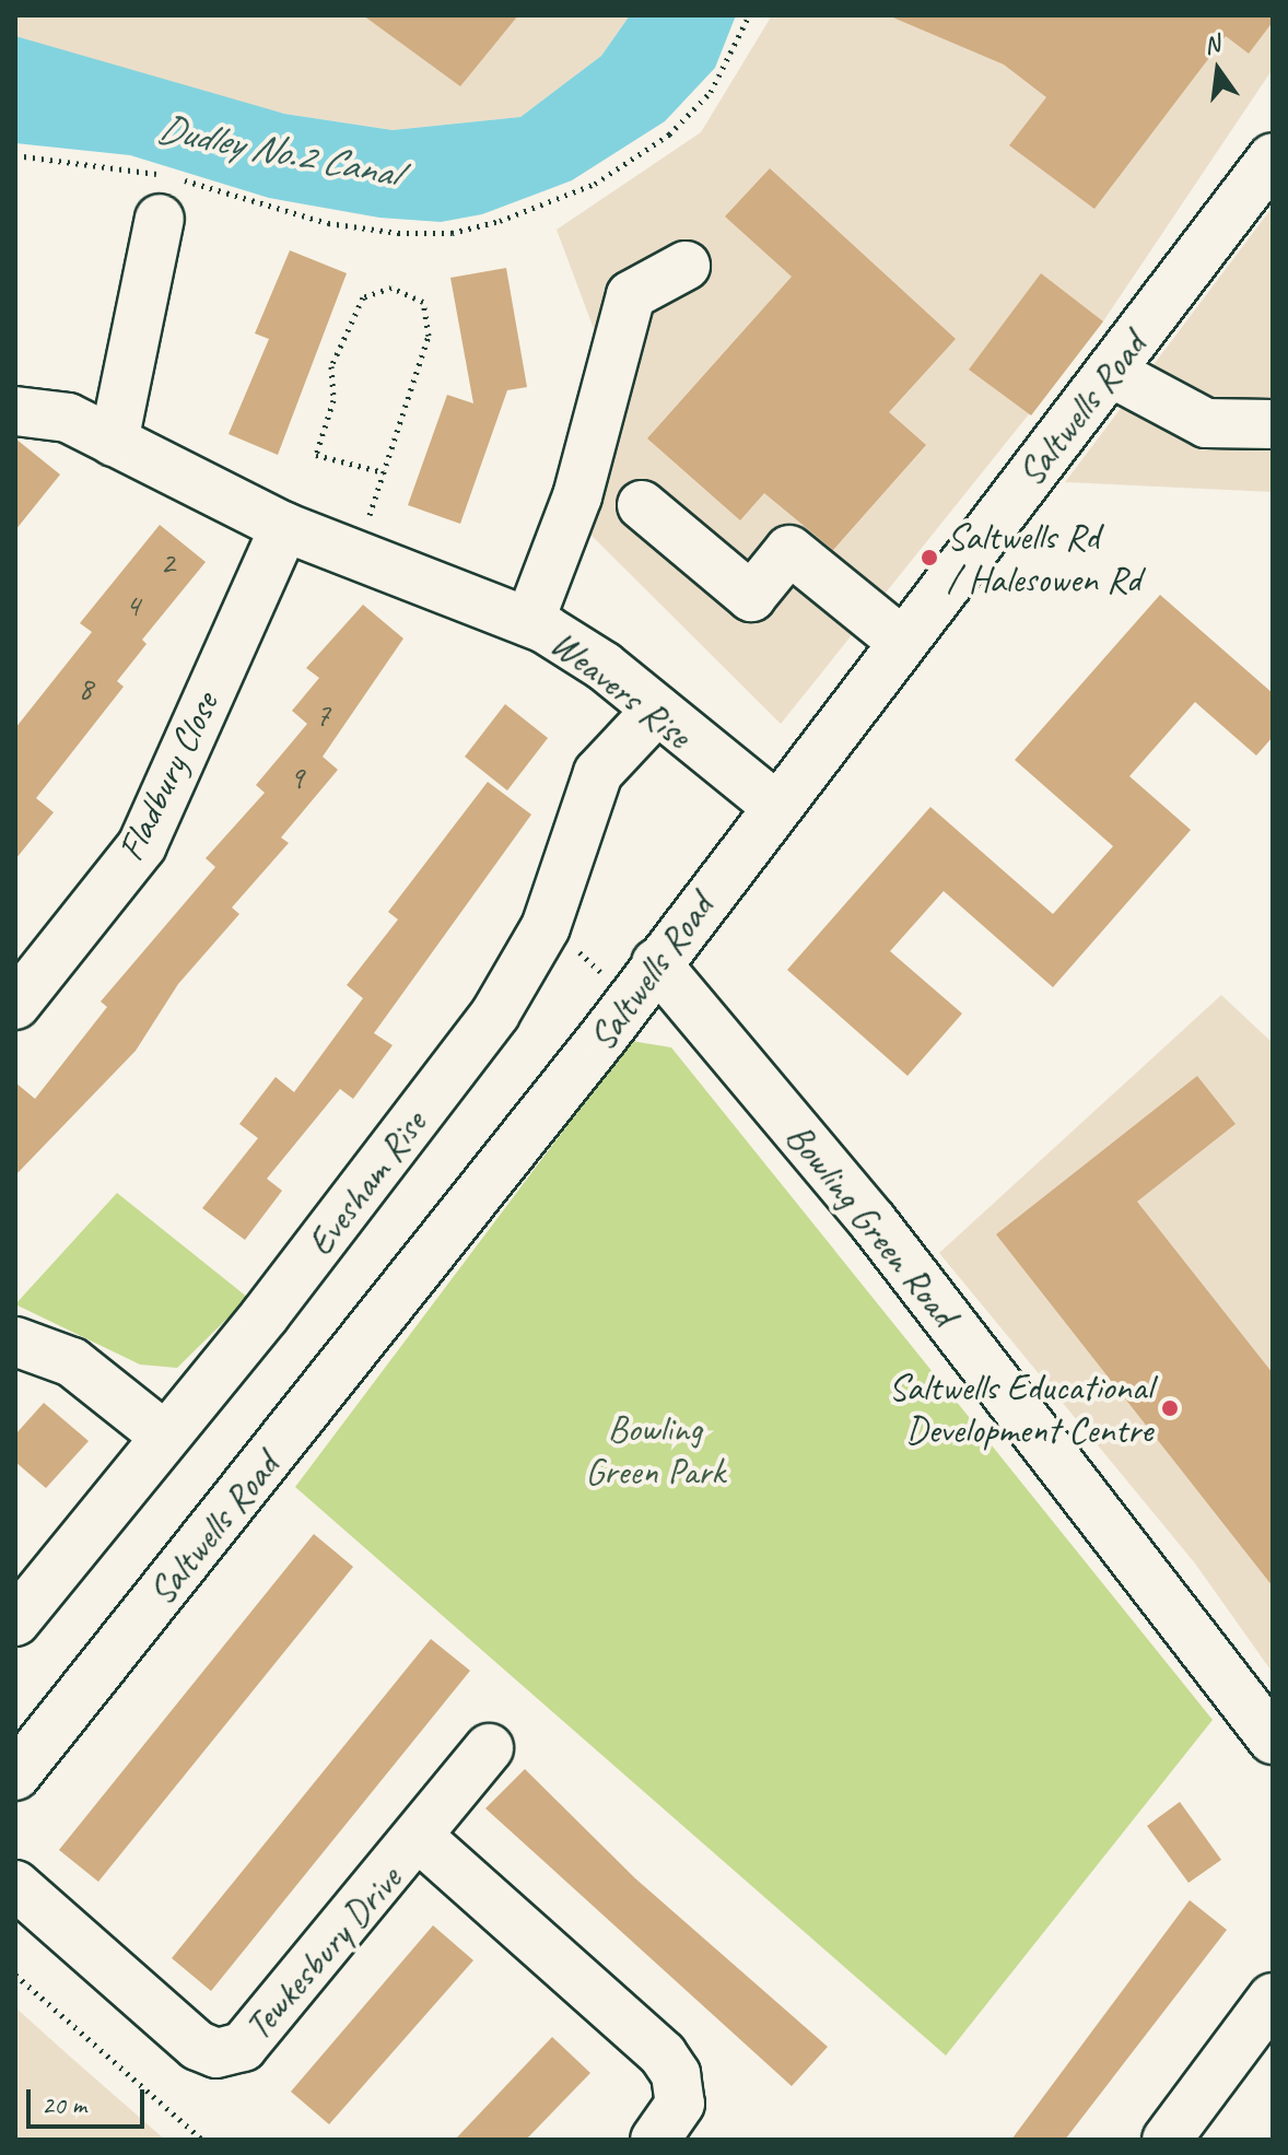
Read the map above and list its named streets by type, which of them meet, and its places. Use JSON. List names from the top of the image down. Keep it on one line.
{"streets":{"street":["Saltwells Road","Weavers Rise","Fladbury Close","Evesham Rise","Bowling Green Road","Tewkesbury Drive"]},"crossings":[["Saltwells Road","Weavers Rise"],["Saltwells Road","Bowling Green Road"],["Weavers Rise","Fladbury Close"],["Weavers Rise","Evesham Rise"]],"water":["Dudley No.2 Canal"],"parks":["Bowling Green Park"],"places":["Saltwells Rd / Halesowen Rd","Saltwells Educational Development Centre"],"house_numbers":["2","4","8","7","9"],"scale_bar":"20 m","north":"top"}
